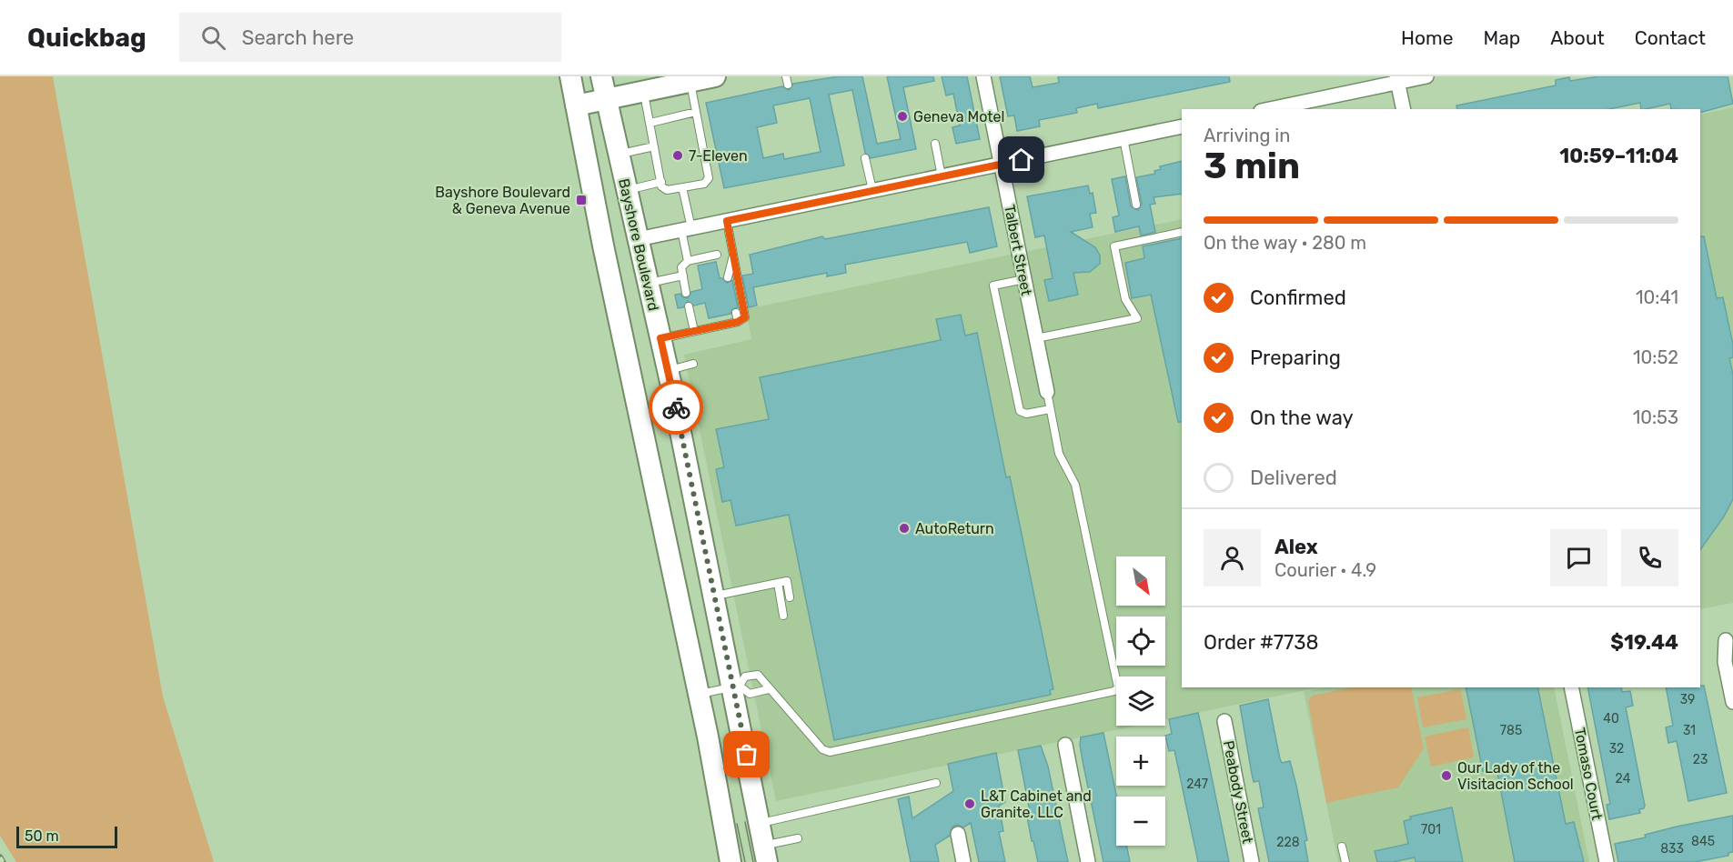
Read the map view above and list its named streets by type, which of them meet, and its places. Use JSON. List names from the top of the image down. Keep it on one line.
{"streets":{"main road":["Bayshore Boulevard"],"street":["Talbert Street","Tomaso Court","Peabody Street"]},"places":{"other":["Geneva Motel","7-Eleven","AutoReturn","Our Lady of the Visitacion School","L&T Cabinet and Granite, LLC"],"transit":["Bayshore Boulevard & Geneva Avenue"]},"house_numbers":["39","40","785","31","32","23","24","247","701","845","228","833"],"scale_bar":"50 m","north":"bottom right","page":{"header":"Quickbag","search":"Search here","nav":["Home","Map","About","Contact"],"heading":["3 min","Arriving in","10:59–11:04"],"panel":["Alex","Courier · 4.9","Order #7738","$19.44"],"bar":"On the way · 280 m","list":[["Confirmed","10:41"],["Preparing","10:52"],["On the way","10:53"],"Delivered"],"map_buttons":["+","−"],"scale":"50 m"}}
